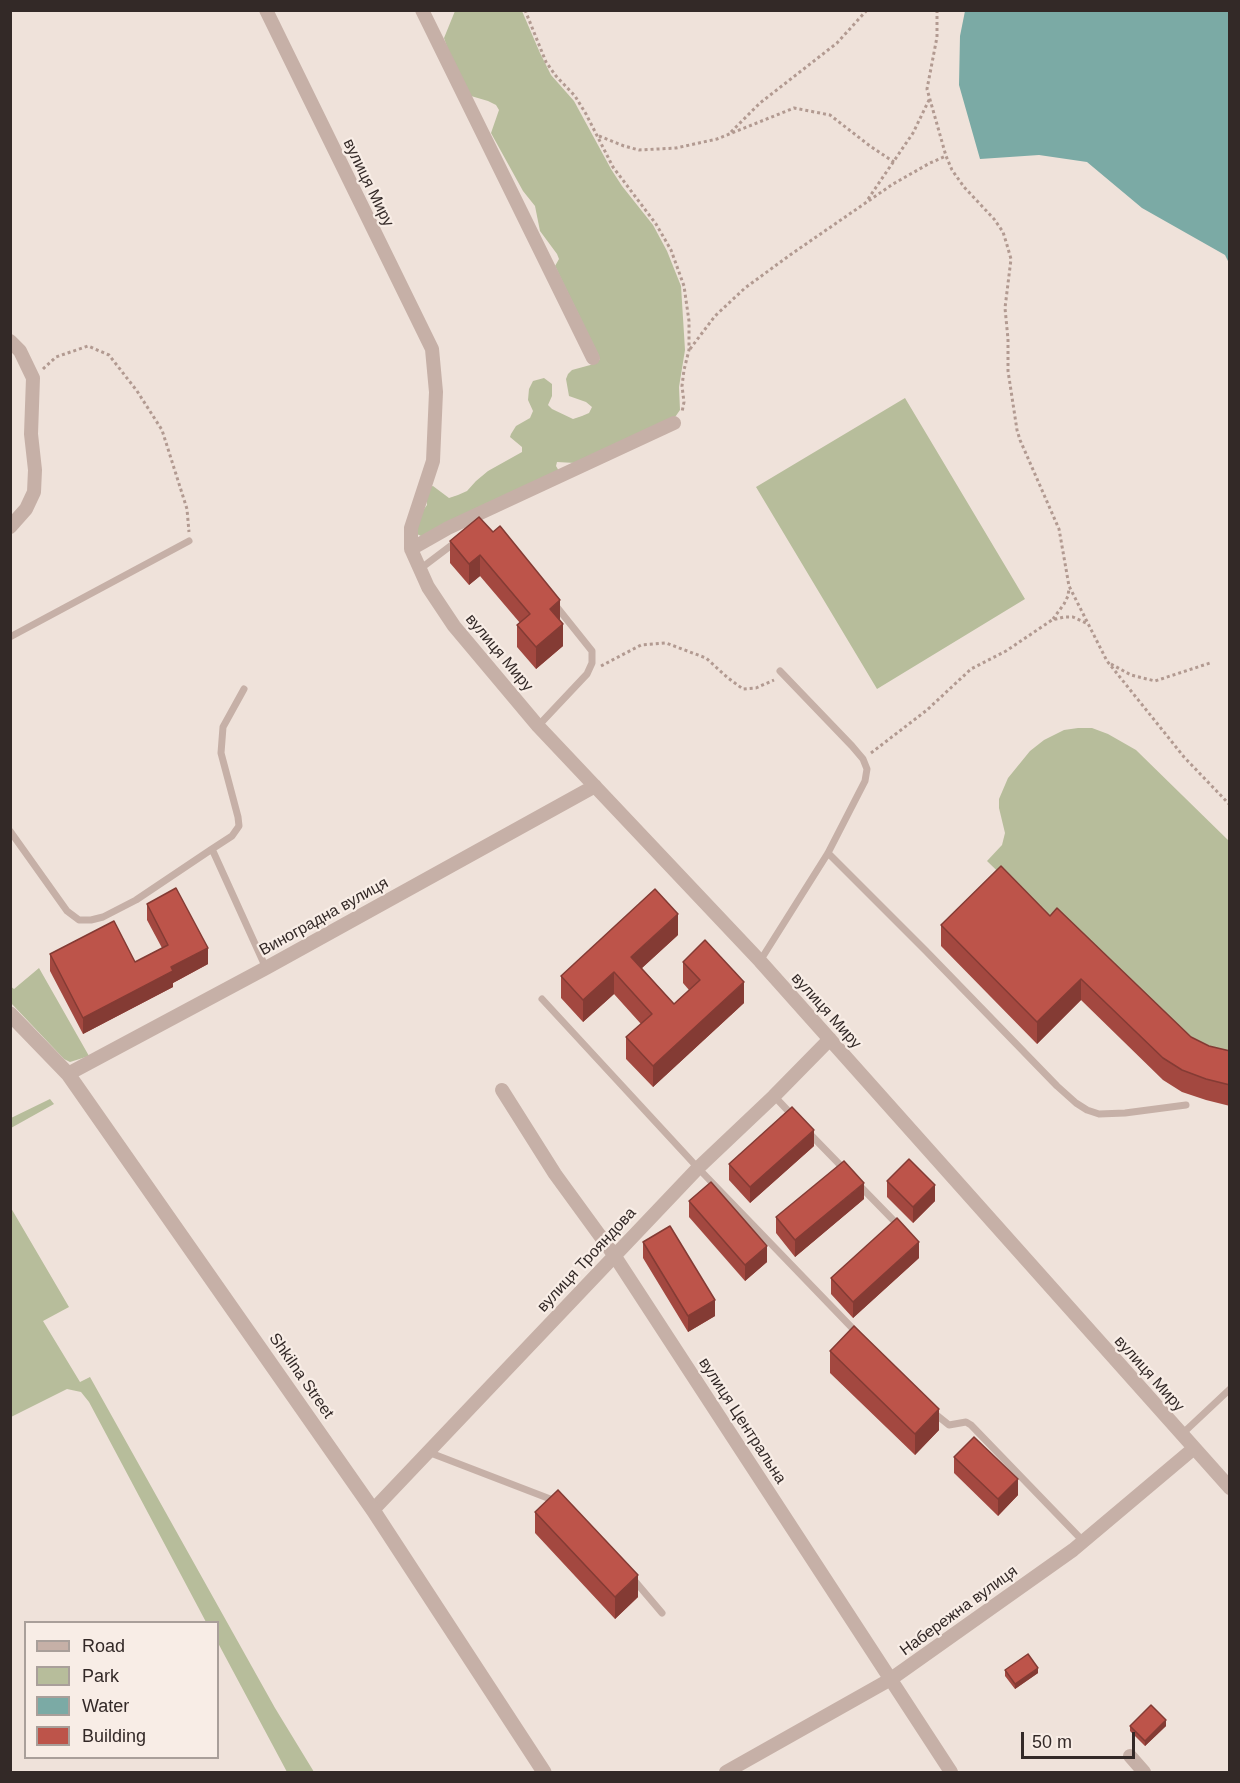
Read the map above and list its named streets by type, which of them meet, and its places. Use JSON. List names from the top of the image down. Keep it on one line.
{"streets":{"street":["вулиця Миру","Виноградна вулиця","вулиця Трояндова","Shkilna Street","вулиця Центральна","Набережна вулиця"]},"crossings":[["вулиця Миру","Виноградна вулиця"],["вулиця Миру","вулиця Трояндова"],["вулиця Миру","Набережна вулиця"],["Виноградна вулиця","Shkilna Street"],["вулиця Трояндова","Shkilna Street"],["вулиця Трояндова","вулиця Центральна"],["вулиця Центральна","Набережна вулиця"]],"legend":["Road","Park","Water","Building"],"scale_bar":"50 m"}
